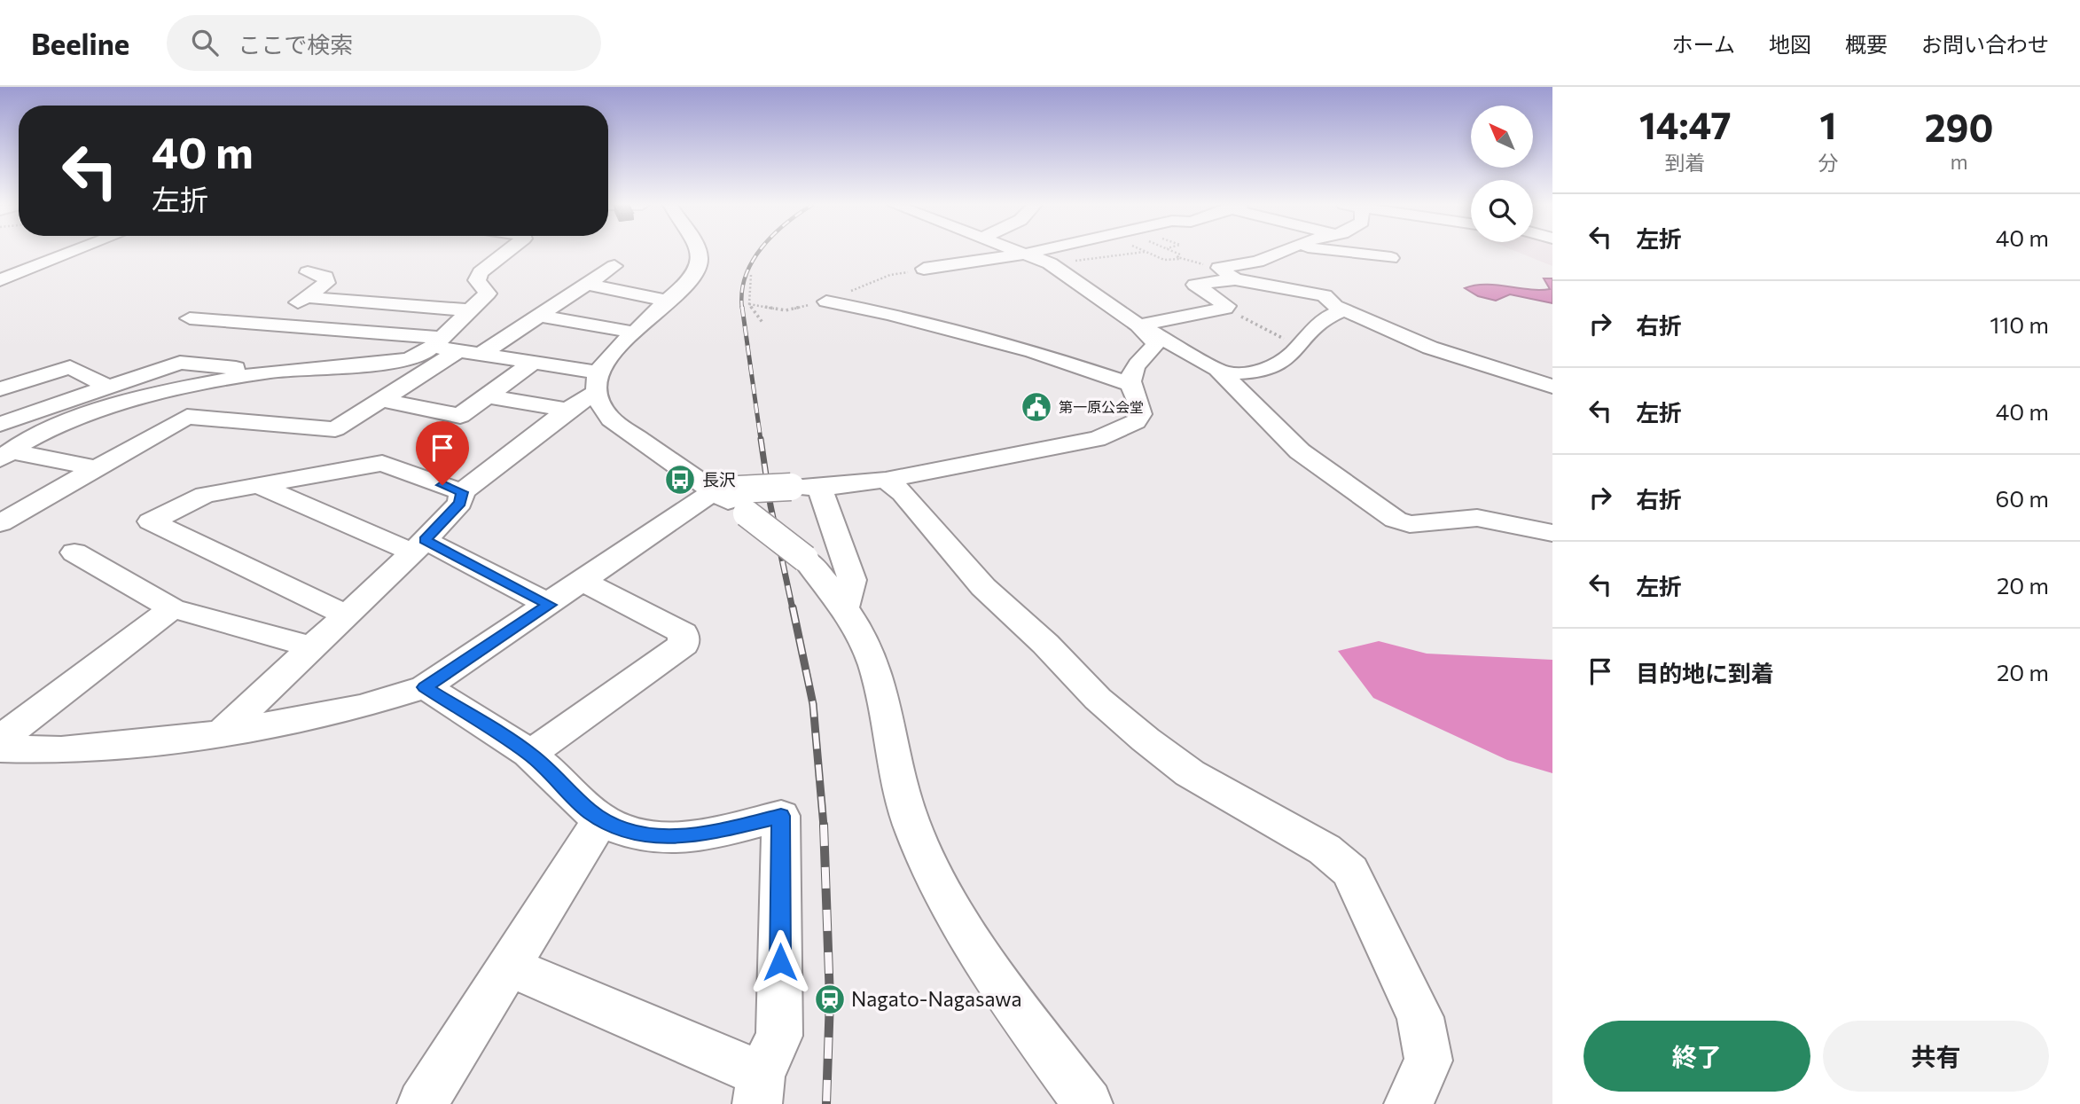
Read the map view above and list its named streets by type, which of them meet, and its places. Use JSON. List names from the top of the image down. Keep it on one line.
{"places":{"public building":["第一原公会堂"],"bus stop":["長沢"],"station":["Nagato-Nagasawa"]},"north":"top left","page":{"header":"Beeline","search":"ここで検索","nav":["ホーム","地図","概要","お問い合わせ"],"eta":["14:47","到着","1","分","290","m"],"turn":["40 m","左折"],"list":[{"name":"左折","value":"40 m"},{"name":"右折","value":"110 m"},{"name":"左折","value":"40 m"},{"name":"右折","value":"60 m"},{"name":"左折","value":"20 m"},{"name":"目的地に到着","value":"20 m"}],"buttons":["終了","共有"]}}
